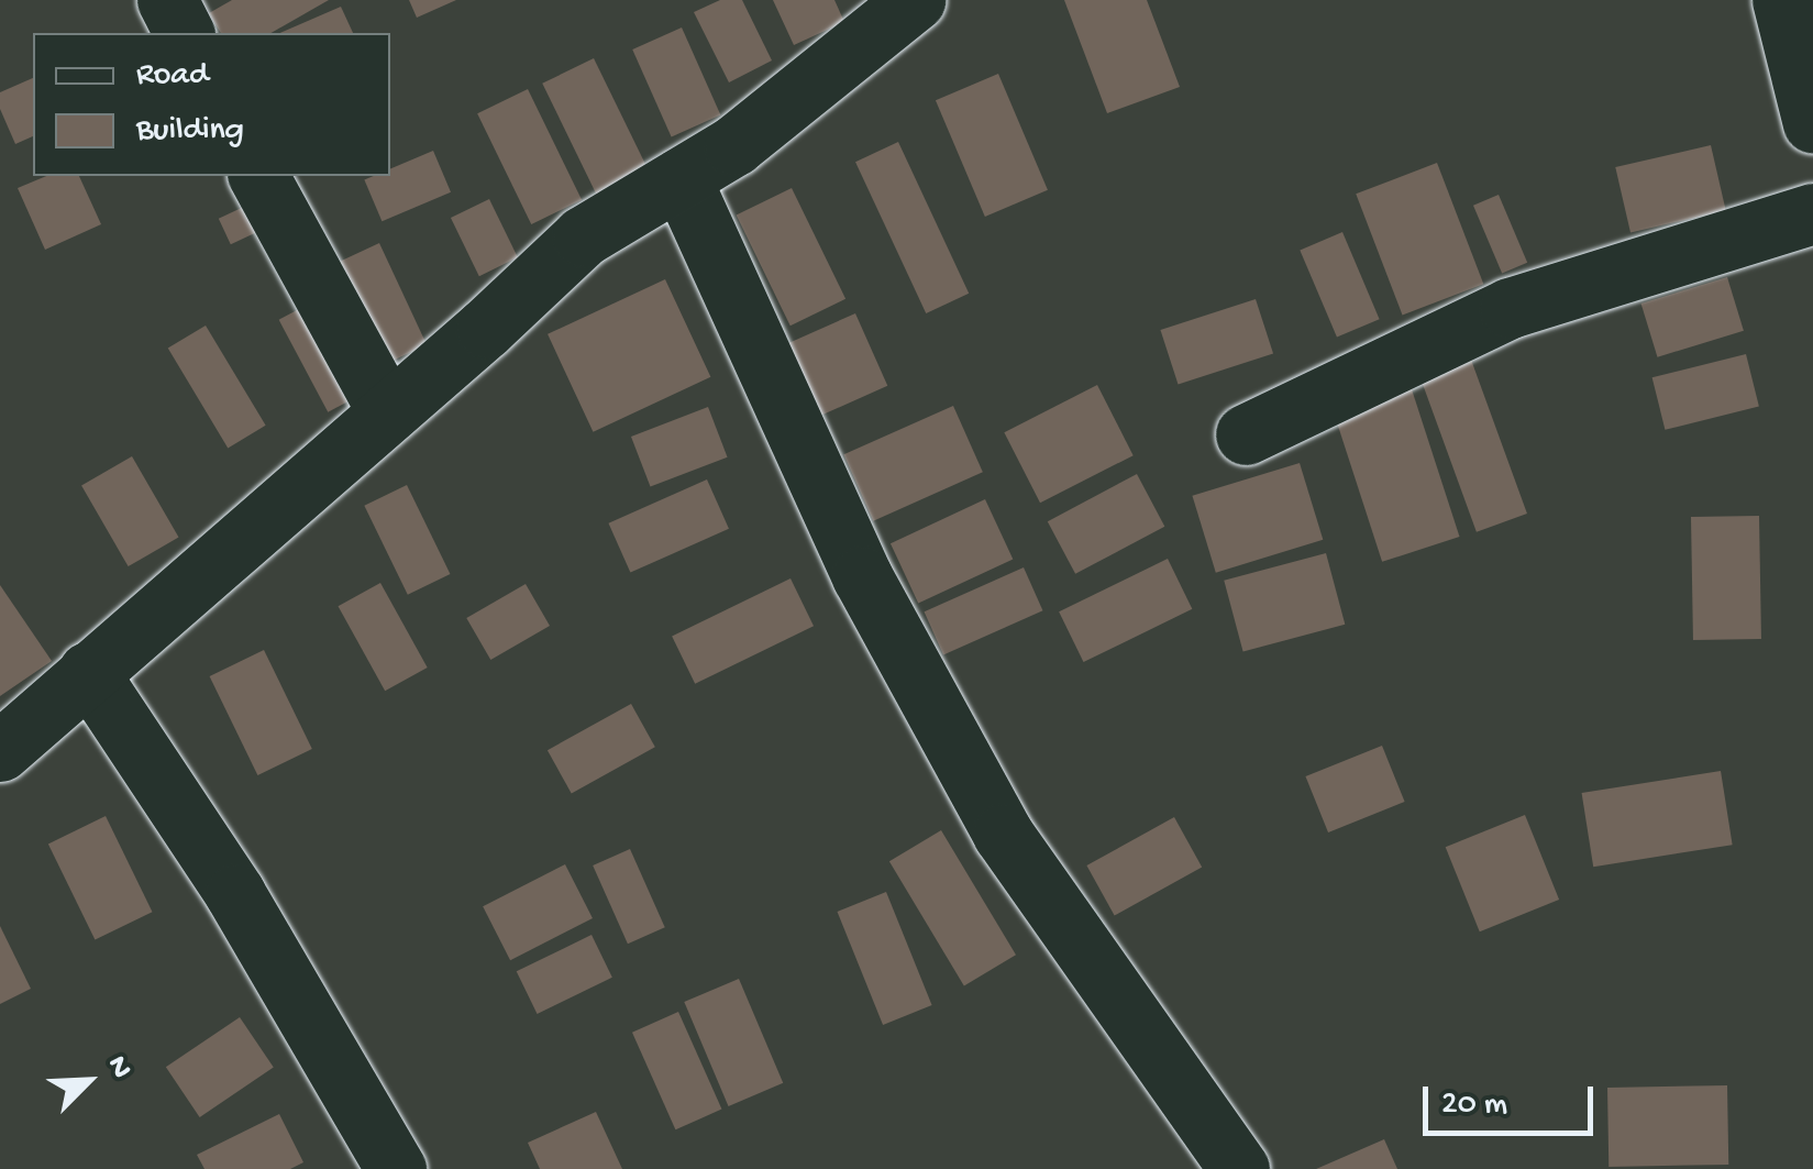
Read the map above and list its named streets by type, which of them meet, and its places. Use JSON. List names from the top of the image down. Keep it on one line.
{"legend":["Road","Building"],"scale_bar":"20 m","north":"top right"}
